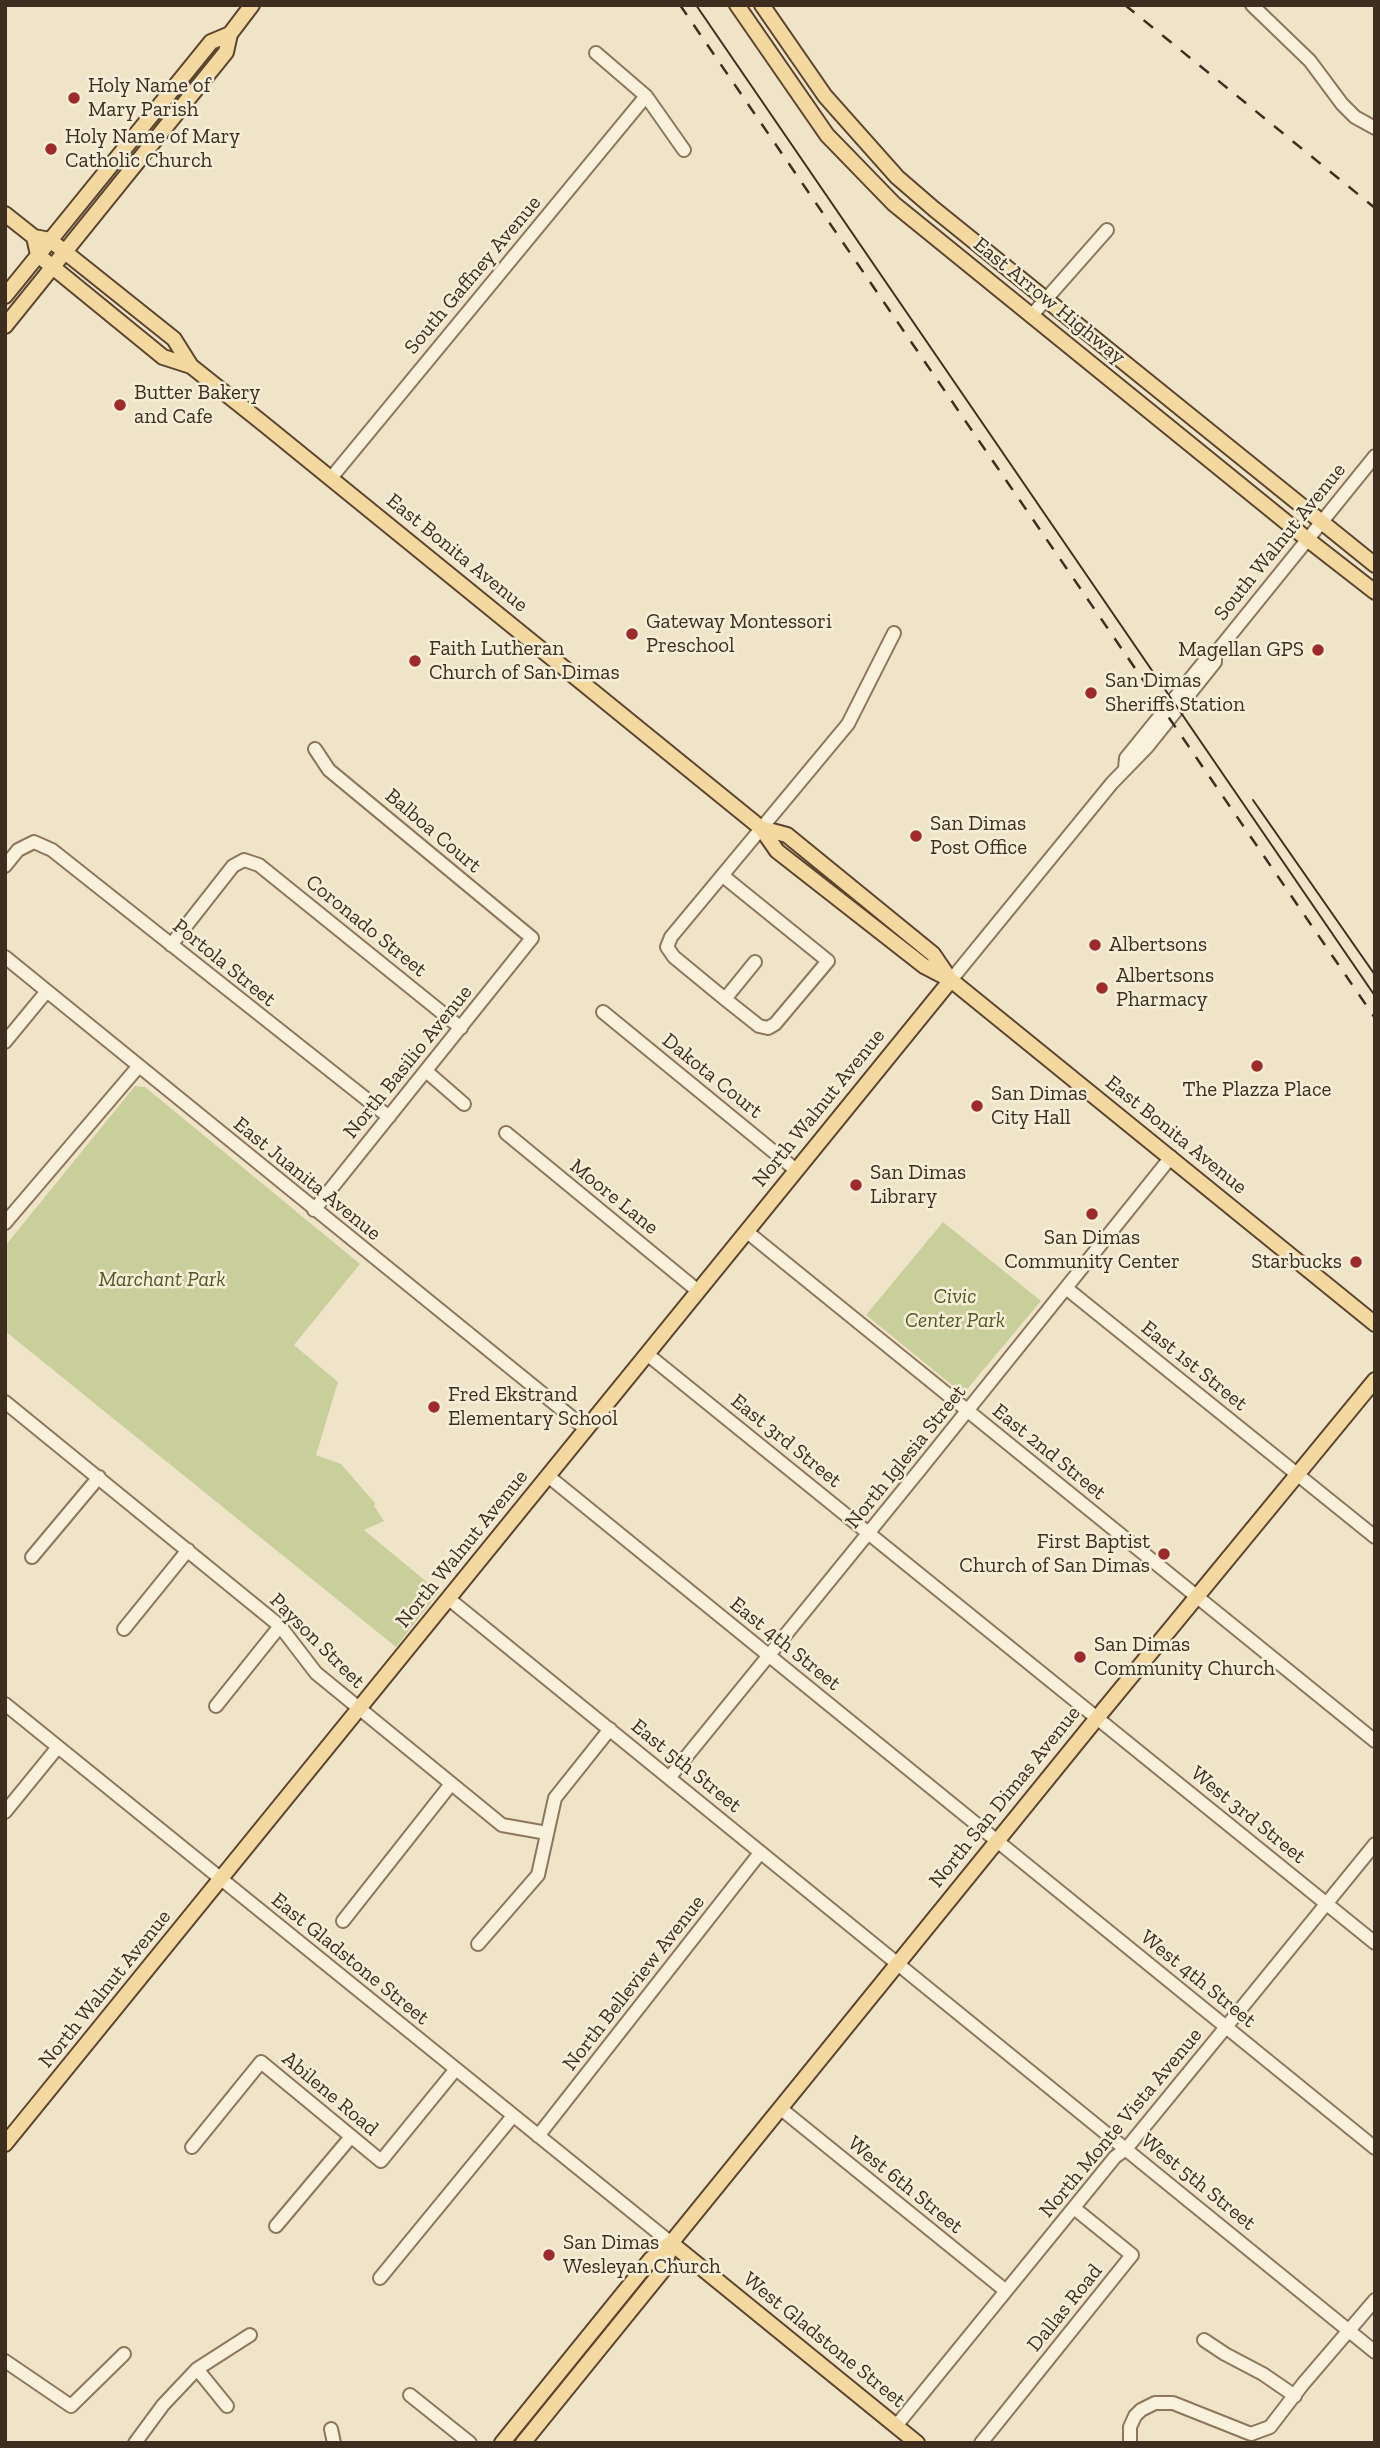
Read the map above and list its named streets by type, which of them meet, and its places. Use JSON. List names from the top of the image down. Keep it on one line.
{"streets":{"main road":["East Arrow Highway","East Bonita Avenue","North Walnut Avenue","North San Dimas Avenue","West Gladstone Street"],"street":["South Gaffney Avenue","South Walnut Avenue","Balboa Court","Coronado Street","Portola Street","North Basilio Avenue","Dakota Court","East Juanita Avenue","Moore Lane","East 1st Street","East 3rd Street","East 2nd Street","North Iglesia Street","Payson Street","East 4th Street","East 5th Street","West 3rd Street","East Gladstone Street","West 4th Street","North Belleview Avenue","Abilene Road","North Monte Vista Avenue","West 5th Street","West 6th Street","Dallas Road"]},"crossings":[["South Gaffney Avenue","East Bonita Avenue"],["East Arrow Highway","South Walnut Avenue"],["South Walnut Avenue","East Bonita Avenue"],["South Walnut Avenue","North Walnut Avenue"],["East Bonita Avenue","North Walnut Avenue"],["East Bonita Avenue","North Iglesia Street"],["Balboa Court","North Basilio Avenue"],["Coronado Street","Portola Street"],["Coronado Street","North Basilio Avenue"],["Portola Street","North Basilio Avenue"],["North Basilio Avenue","East Juanita Avenue"],["Dakota Court","North Walnut Avenue"],["North Walnut Avenue","East Juanita Avenue"],["North Walnut Avenue","Moore Lane"],["North Walnut Avenue","East 3rd Street"],["North Walnut Avenue","East 2nd Street"],["North Walnut Avenue","Payson Street"],["North Walnut Avenue","East 4th Street"],["North Walnut Avenue","East 5th Street"],["North Walnut Avenue","East Gladstone Street"],["East 1st Street","North Iglesia Street"],["East 1st Street","North San Dimas Avenue"],["East 3rd Street","North Iglesia Street"],["East 3rd Street","North San Dimas Avenue"],["East 3rd Street","West 3rd Street"],["East 2nd Street","North Iglesia Street"],["East 2nd Street","North San Dimas Avenue"],["North Iglesia Street","East 4th Street"],["North Iglesia Street","East 5th Street"],["East 4th Street","North San Dimas Avenue"],["East 4th Street","West 4th Street"],["East 5th Street","North San Dimas Avenue"],["East 5th Street","North Belleview Avenue"],["East 5th Street","West 5th Street"],["North San Dimas Avenue","West 3rd Street"],["North San Dimas Avenue","East Gladstone Street"],["North San Dimas Avenue","West 4th Street"],["North San Dimas Avenue","West 5th Street"],["North San Dimas Avenue","West 6th Street"],["North San Dimas Avenue","West Gladstone Street"],["West 3rd Street","North Monte Vista Avenue"],["East Gladstone Street","North Belleview Avenue"],["East Gladstone Street","Abilene Road"],["East Gladstone Street","West Gladstone Street"],["West 4th Street","North Monte Vista Avenue"],["North Monte Vista Avenue","West 5th Street"],["North Monte Vista Avenue","West 6th Street"],["North Monte Vista Avenue","Dallas Road"],["North Monte Vista Avenue","West Gladstone Street"]],"parks":["Marchant Park","Civic Center Park"],"places":["Holy Name of Mary Parish","Holy Name of Mary Catholic Church","Butter Bakery and Cafe","Gateway Montessori Preschool","Magellan GPS","Faith Lutheran Church of San Dimas","San Dimas Sheriffs Station","San Dimas Post Office","Albertsons","Albertsons Pharmacy","The Plazza Place","San Dimas City Hall","San Dimas Library","San Dimas Community Center","Starbucks","Fred Ekstrand Elementary School","First Baptist Church of San Dimas","San Dimas Community Church","San Dimas Wesleyan Church"]}
